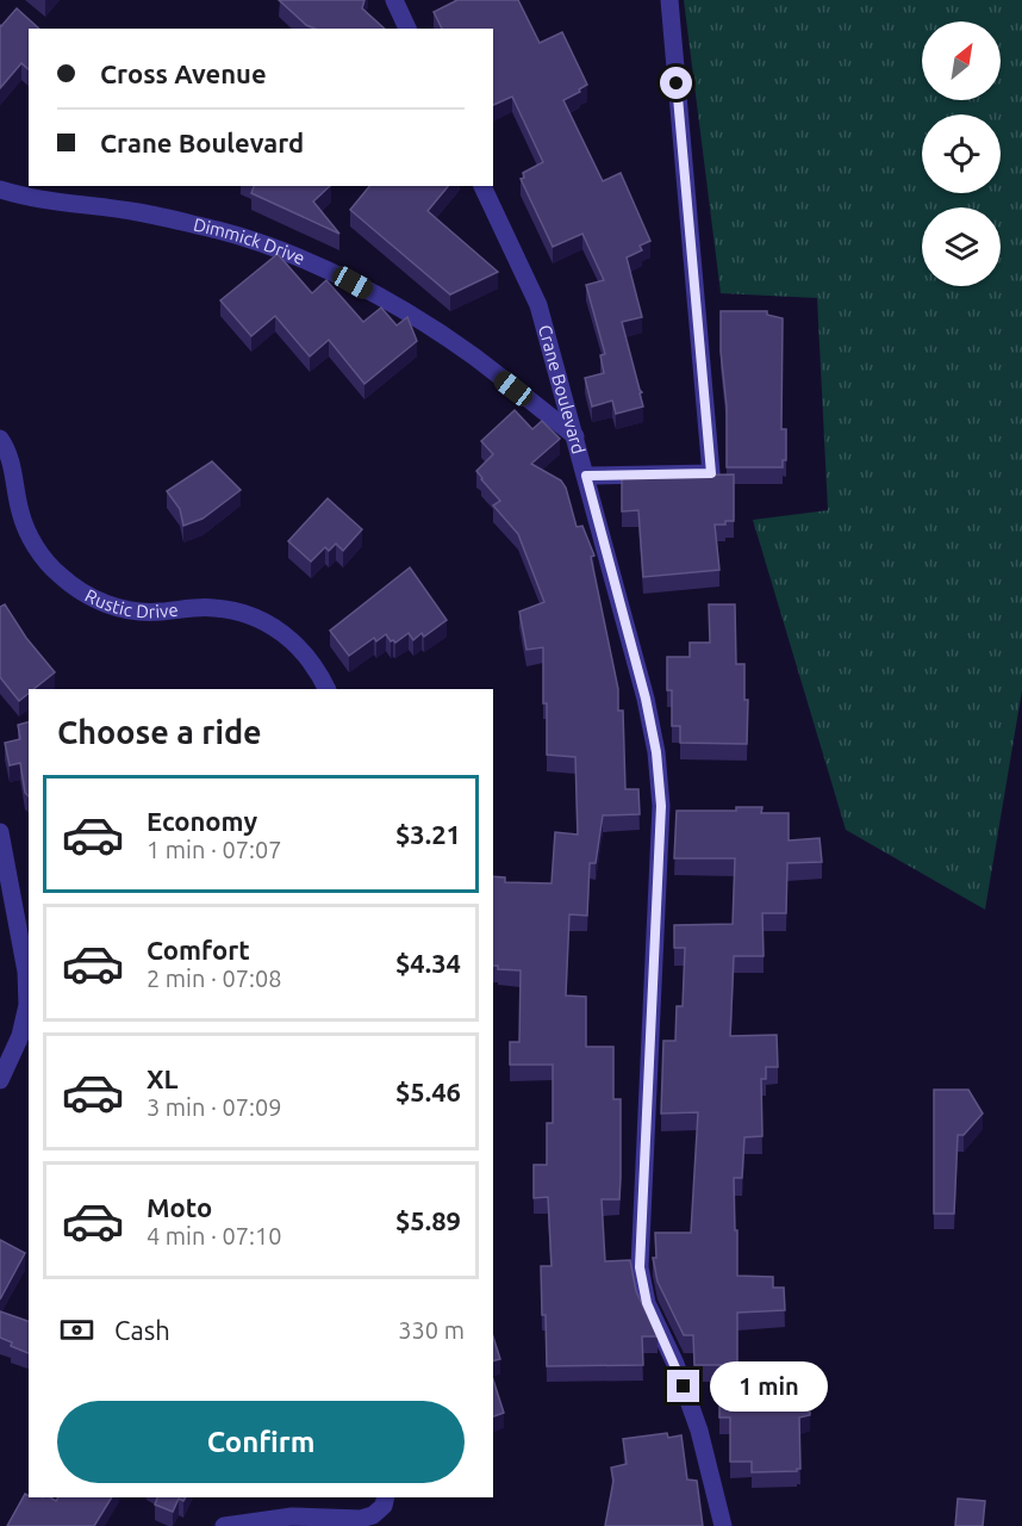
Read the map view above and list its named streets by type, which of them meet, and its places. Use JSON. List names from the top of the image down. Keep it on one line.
{"streets":{"street":["Dimmick Drive","Crane Boulevard","Rustic Drive"]},"crossings":[["Dimmick Drive","Crane Boulevard"]],"north":"top right","page":{"banner":["Cross Avenue","Crane Boulevard"],"heading":"Choose a ride","list":[{"name":"Economy","note":"1 min · 07:07","value":"$3.21"},{"name":"Comfort","note":"2 min · 07:08","value":"$4.34"},{"name":"XL","note":"3 min · 07:09","value":"$5.46"},{"name":"Moto","note":"4 min · 07:10","value":"$5.89"}],"pay":["Cash","330 m"],"bubble":"1 min","buttons":"Confirm"}}
